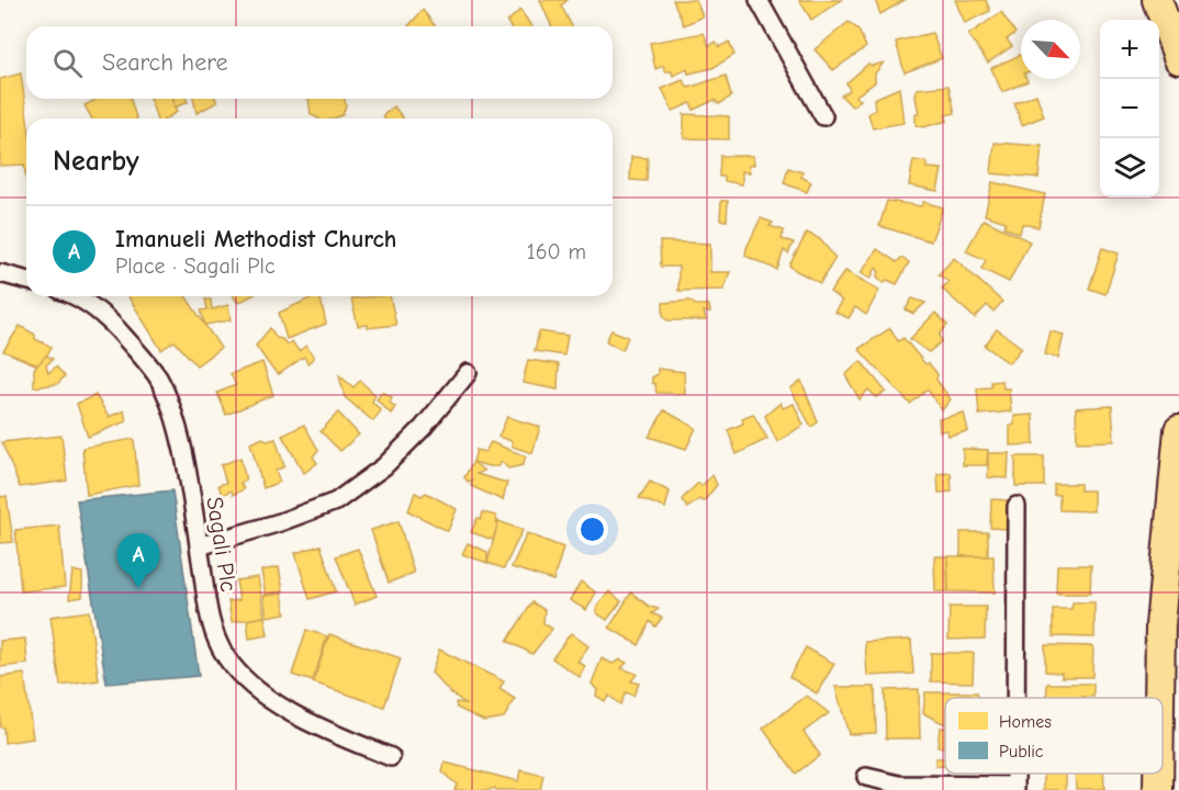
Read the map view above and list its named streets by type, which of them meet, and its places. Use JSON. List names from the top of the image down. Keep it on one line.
{"streets":{"street":["Sagali Plc"]},"legend":["Homes","Public"],"north":"bottom right","page":{"map_buttons":["+","−"],"search":"Search here","heading":"Nearby","list":[{"mark":"A","name":"Imanueli Methodist Church","note":"Place · Sagali Plc","value":"160 m"}],"pins":"A"}}
